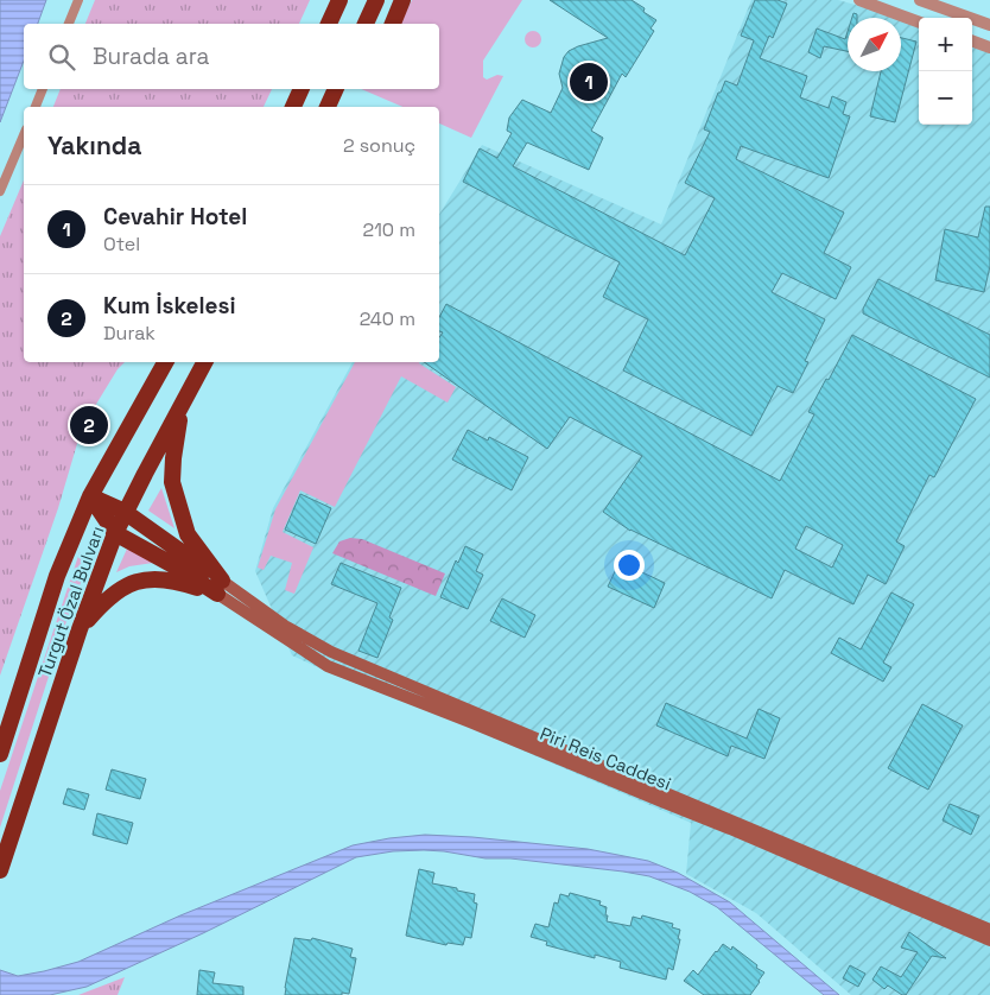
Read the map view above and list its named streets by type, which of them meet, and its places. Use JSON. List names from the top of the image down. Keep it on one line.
{"streets":{"highway":["Turgut Özal Bulvarı"],"main road":["Piri Reis Caddesi"]},"north":"top right","page":{"map_buttons":["+","−"],"search":"Burada ara","pins":["1","2"],"heading":["Yakında","2 sonuç"],"list":[{"mark":"1","name":"Cevahir Hotel","note":"Otel","value":"210 m"},{"mark":"2","name":"Kum İskelesi","note":"Durak","value":"240 m"}]}}
